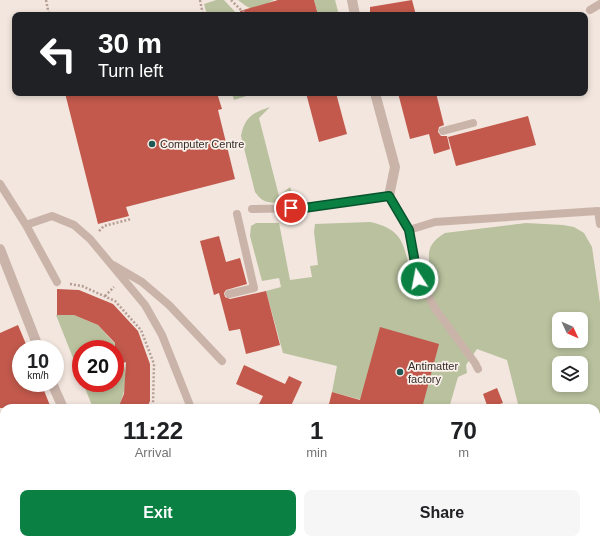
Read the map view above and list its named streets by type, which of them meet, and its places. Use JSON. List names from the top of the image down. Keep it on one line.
{"places":["Computer Centre","Antimatter factory"],"north":"bottom right","page":{"turn":["30 m","Turn left"],"speed":"10 km/h","limit":"20","eta":["11:22","Arrival","1","min","70","m"],"buttons":["Exit","Share"]}}
